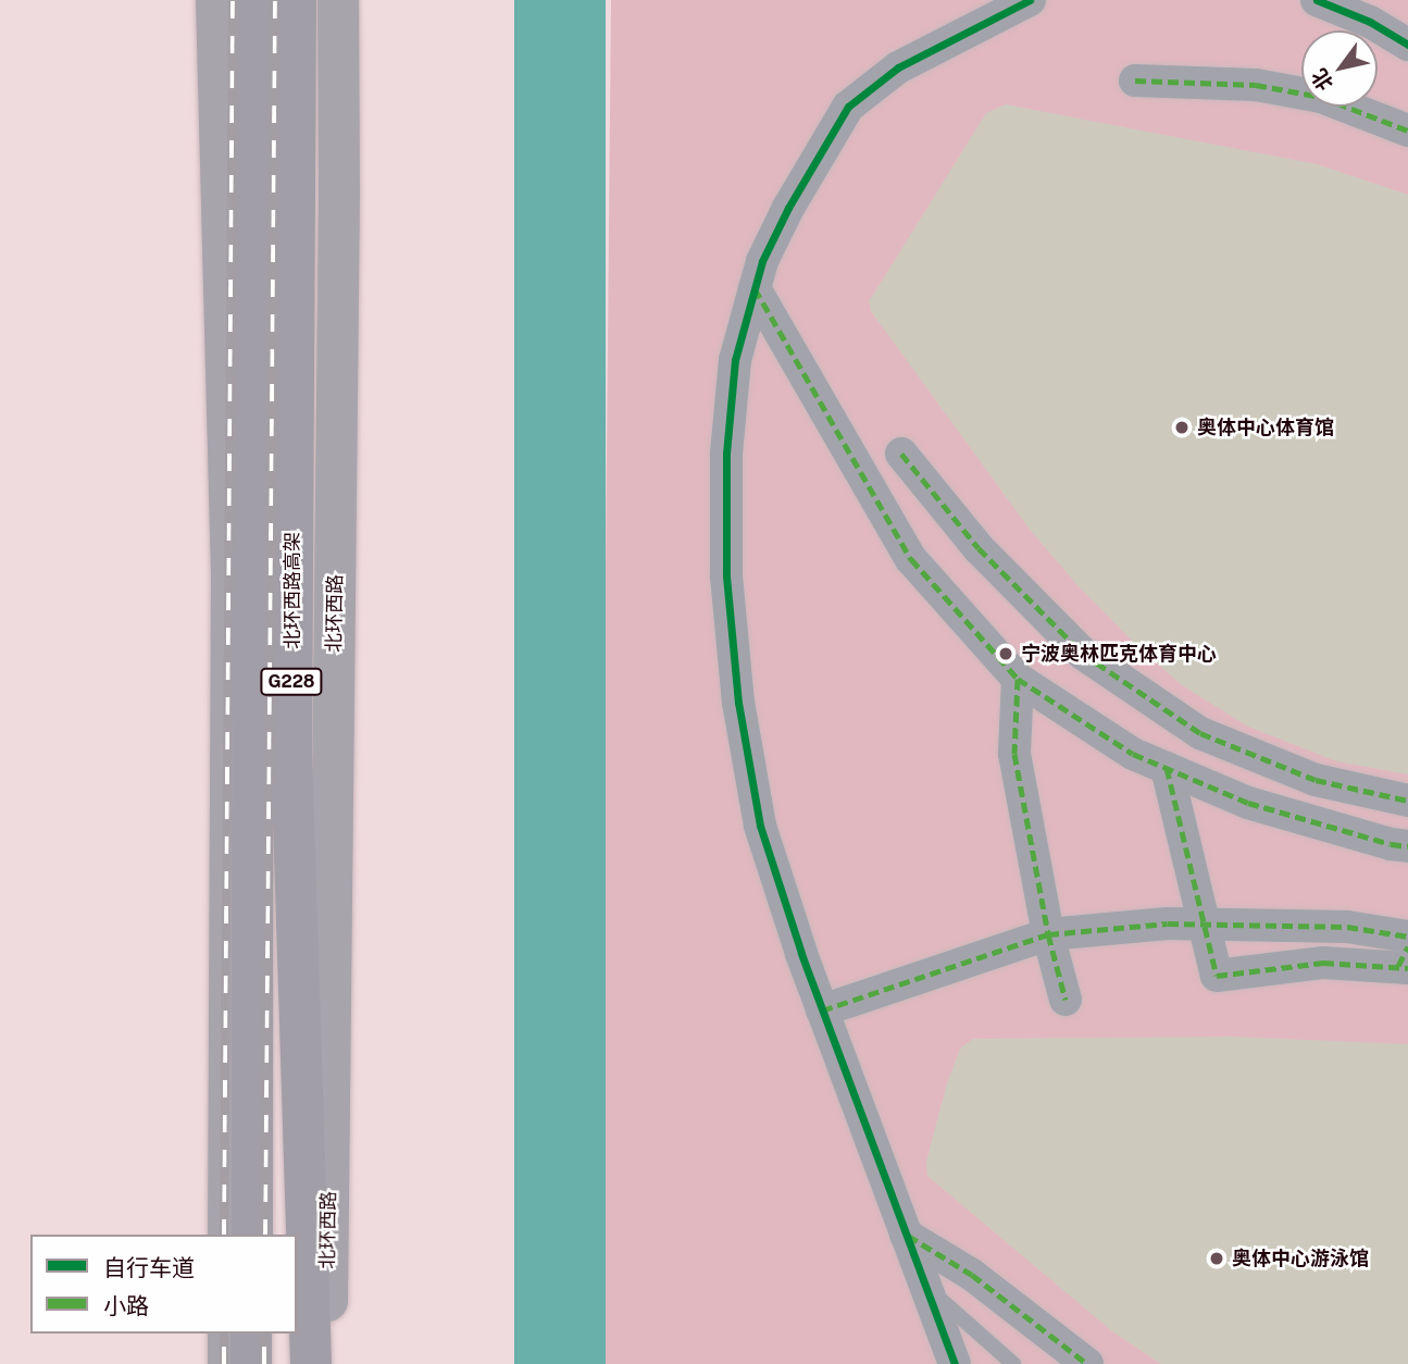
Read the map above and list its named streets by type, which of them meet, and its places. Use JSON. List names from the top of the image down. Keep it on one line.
{"streets":{"highway":["北环西路高架","G228"],"main road":["北环西路"]},"places":["奥体中心体育馆","宁波奥林匹克体育中心","奥体中心游泳馆"],"legend":["自行车道","小路"],"north":"bottom left"}
